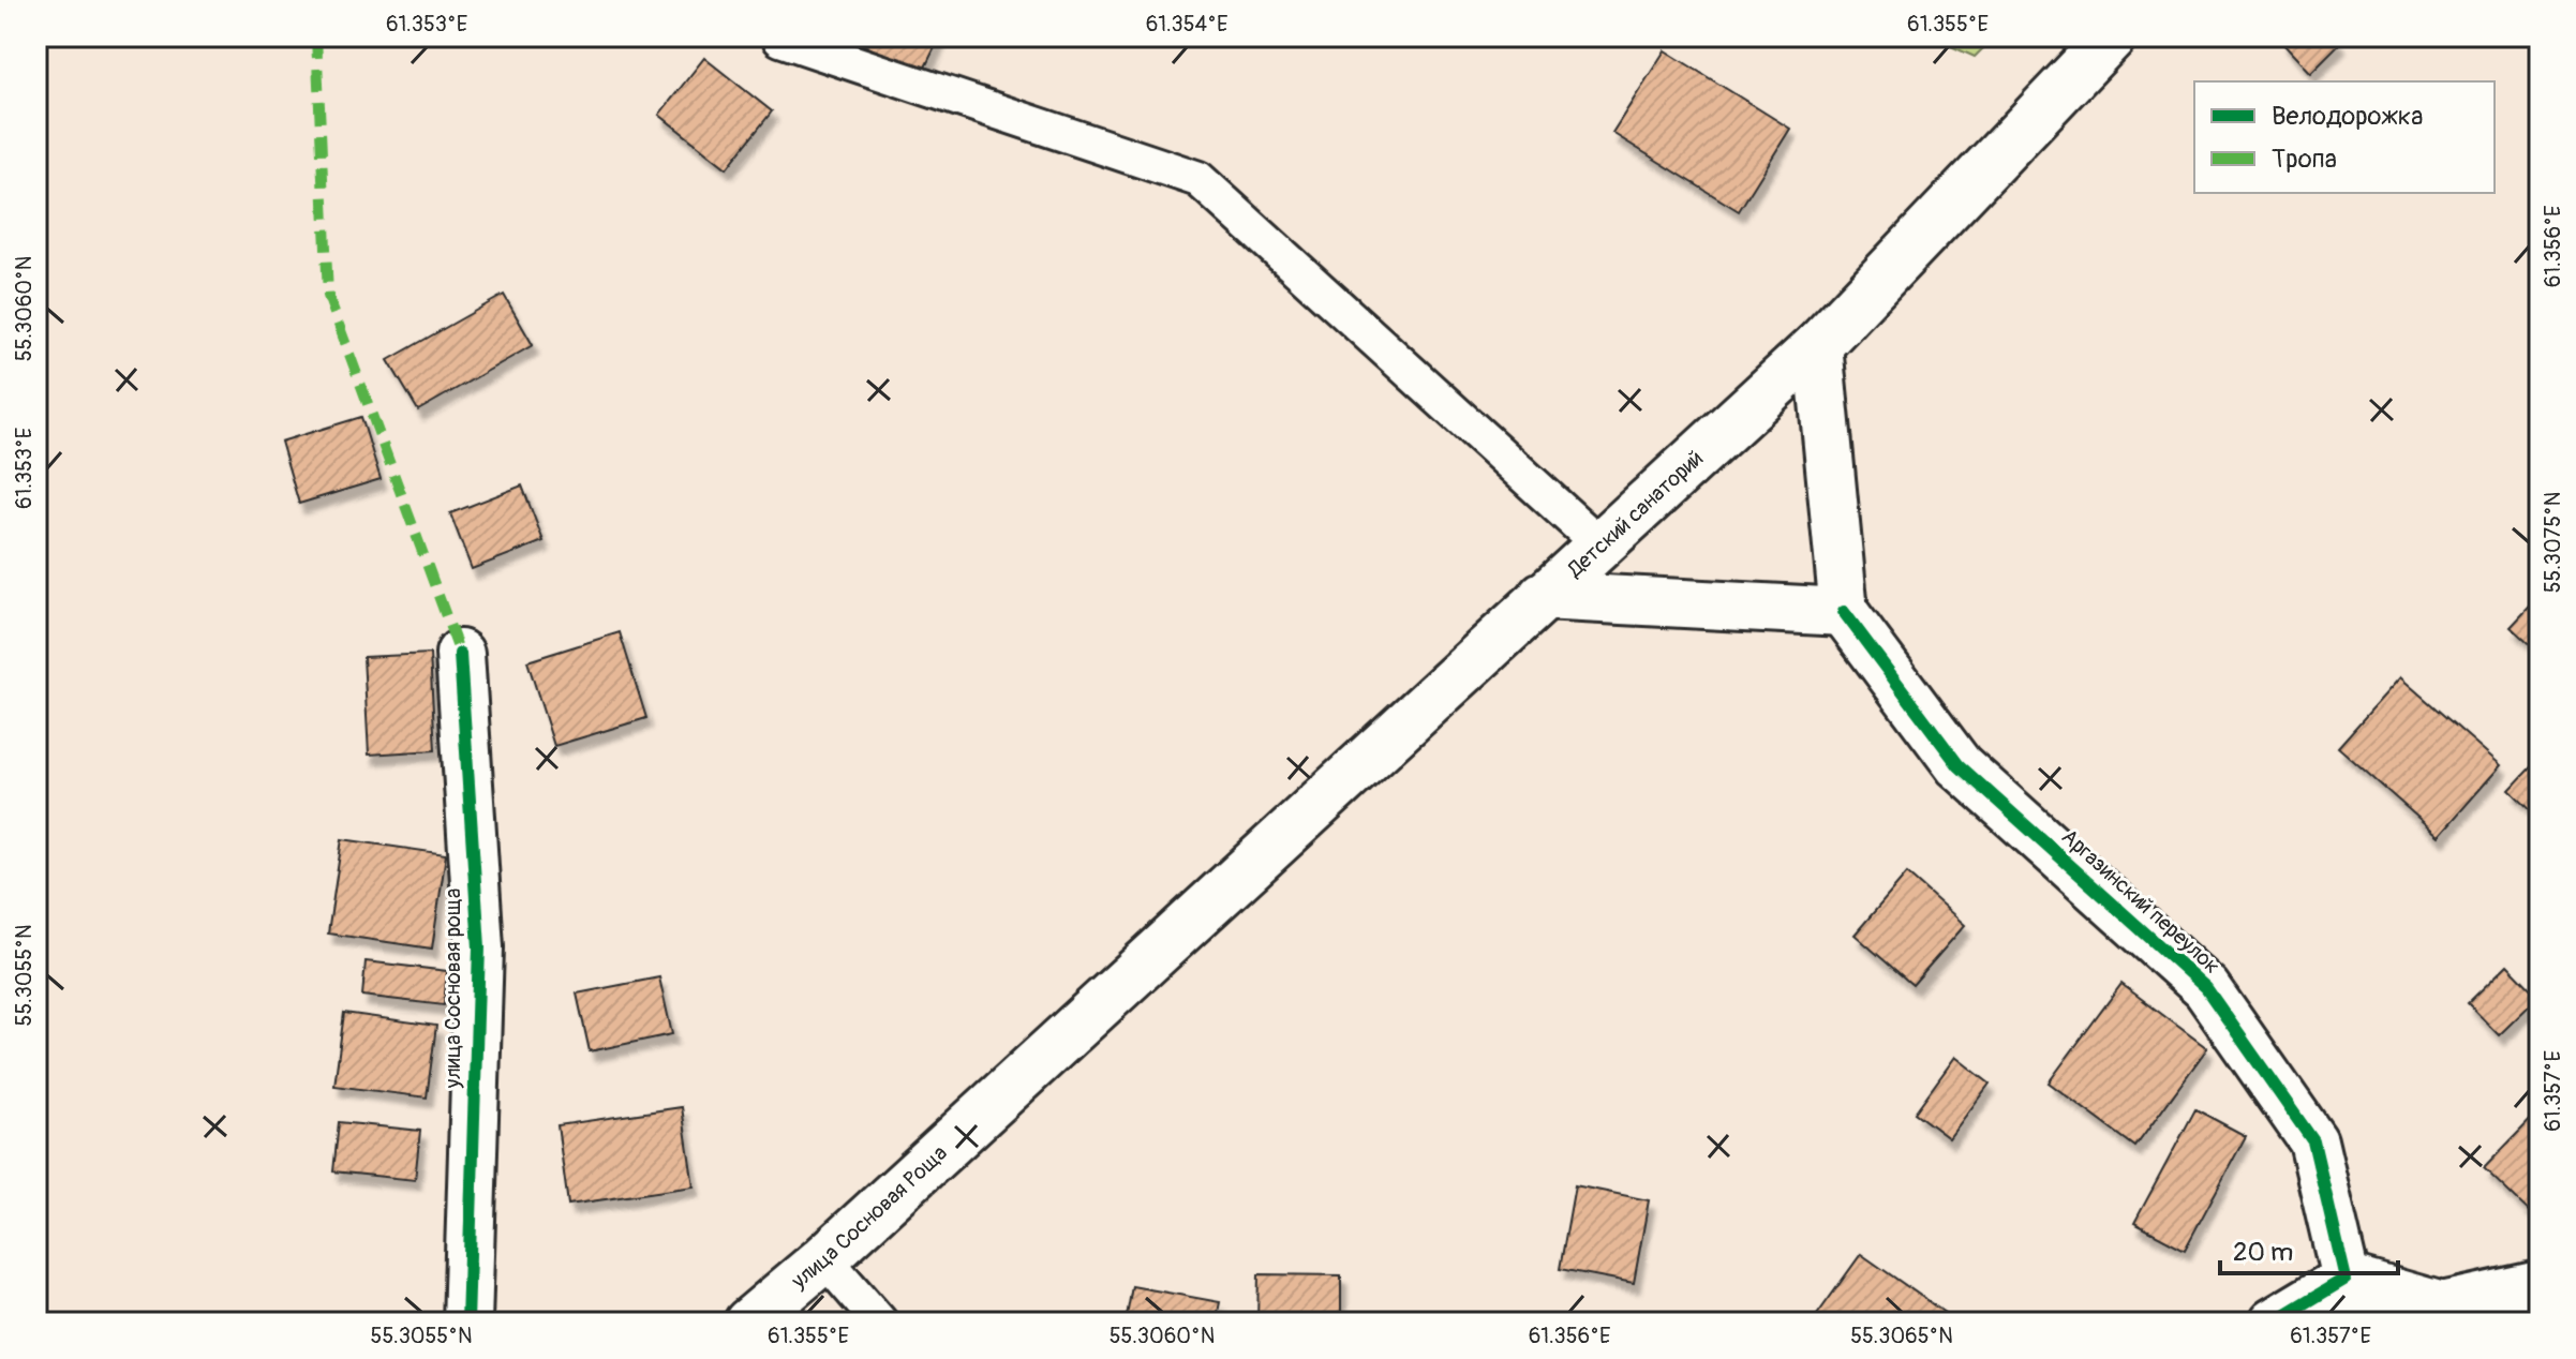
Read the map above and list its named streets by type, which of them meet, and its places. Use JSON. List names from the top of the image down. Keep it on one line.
{"streets":{"street":["Детский санаторий","Аргазинский переулок","улица Сосновая роща","улица Сосновая Роща"]},"crossings":[["Детский санаторий","улица Сосновая Роща"]],"legend":["Велодорожка","Тропа"],"scale_bar":"20 m","coordinates":["61.353°E","61.354°E","61.355°E","61.356°E","55.3060°N","55.3075°N","55.3055°N","61.357°E","55.3065°N"]}
